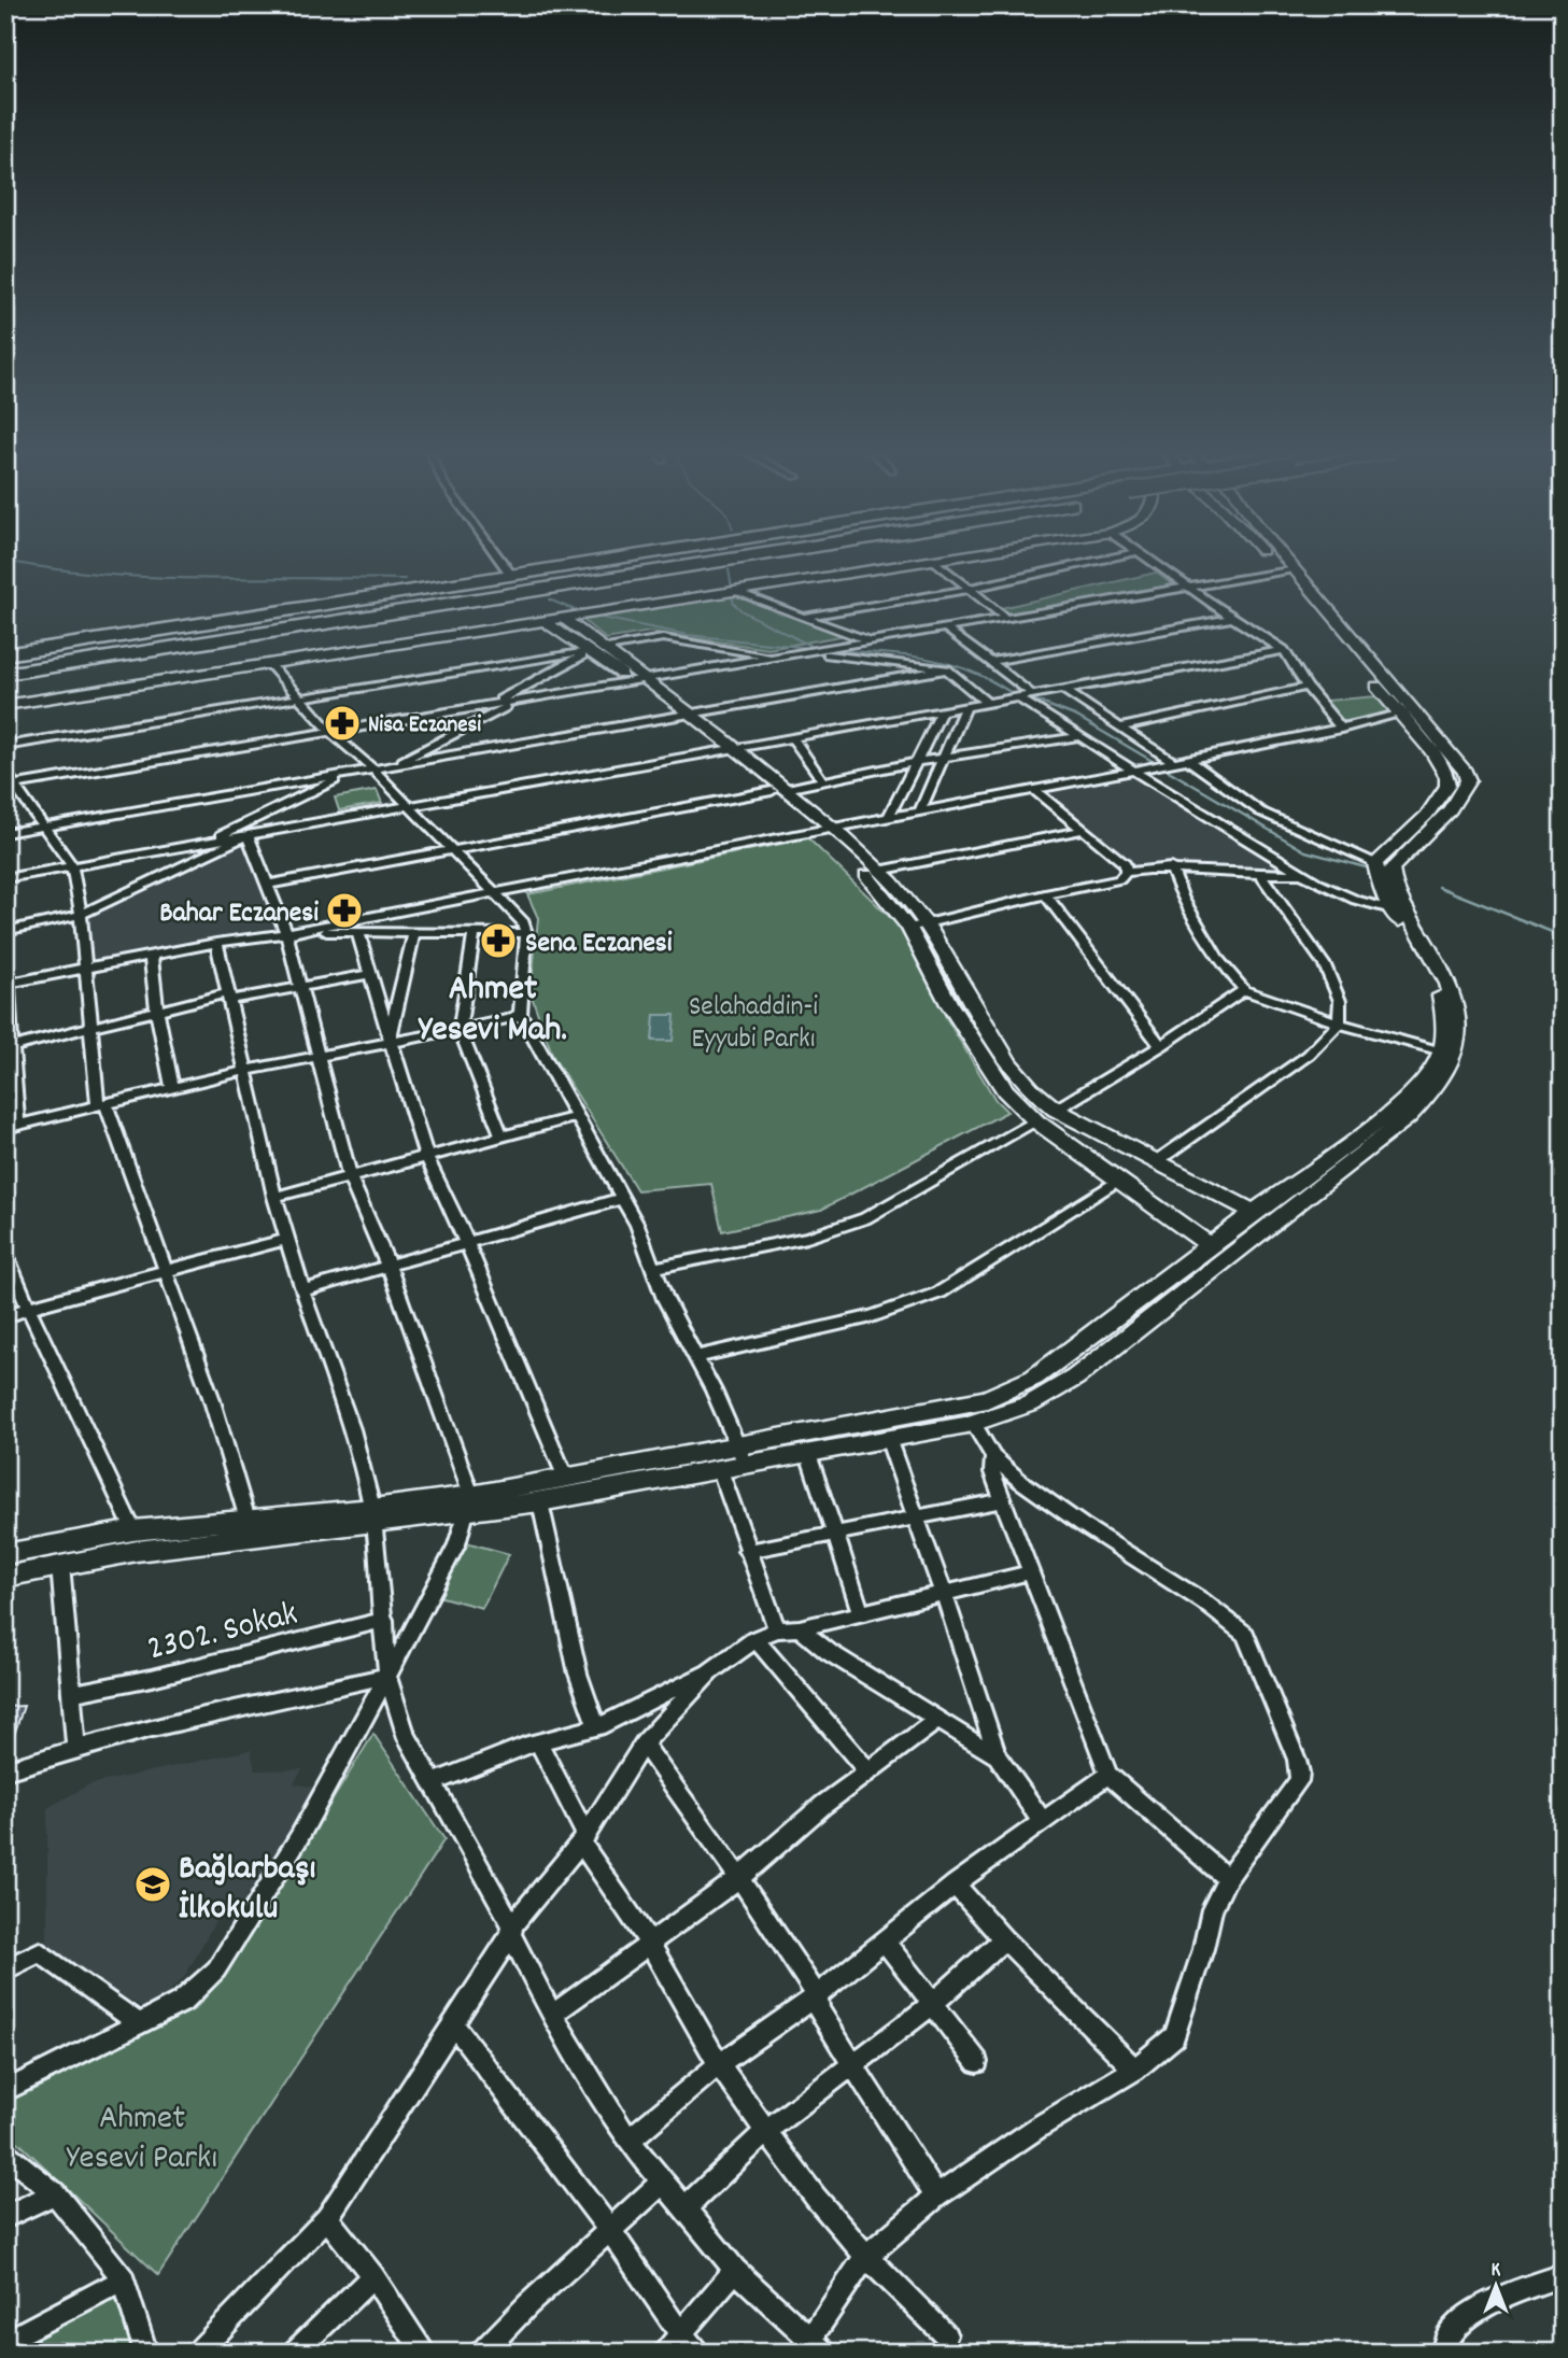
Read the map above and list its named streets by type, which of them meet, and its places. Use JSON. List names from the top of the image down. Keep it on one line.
{"streets":{"street":["2302. Sokak"]},"districts":["Ahmet Yesevi Mah."],"parks":["Selahaddin-i Eyyubi Parkı","Ahmet Yesevi Parkı"],"places":{"pharmacy":["Nisa Eczanesi","Bahar Eczanesi","Sena Eczanesi"],"school or university":["Bağlarbaşı İlkokulu"]},"north":"top"}
